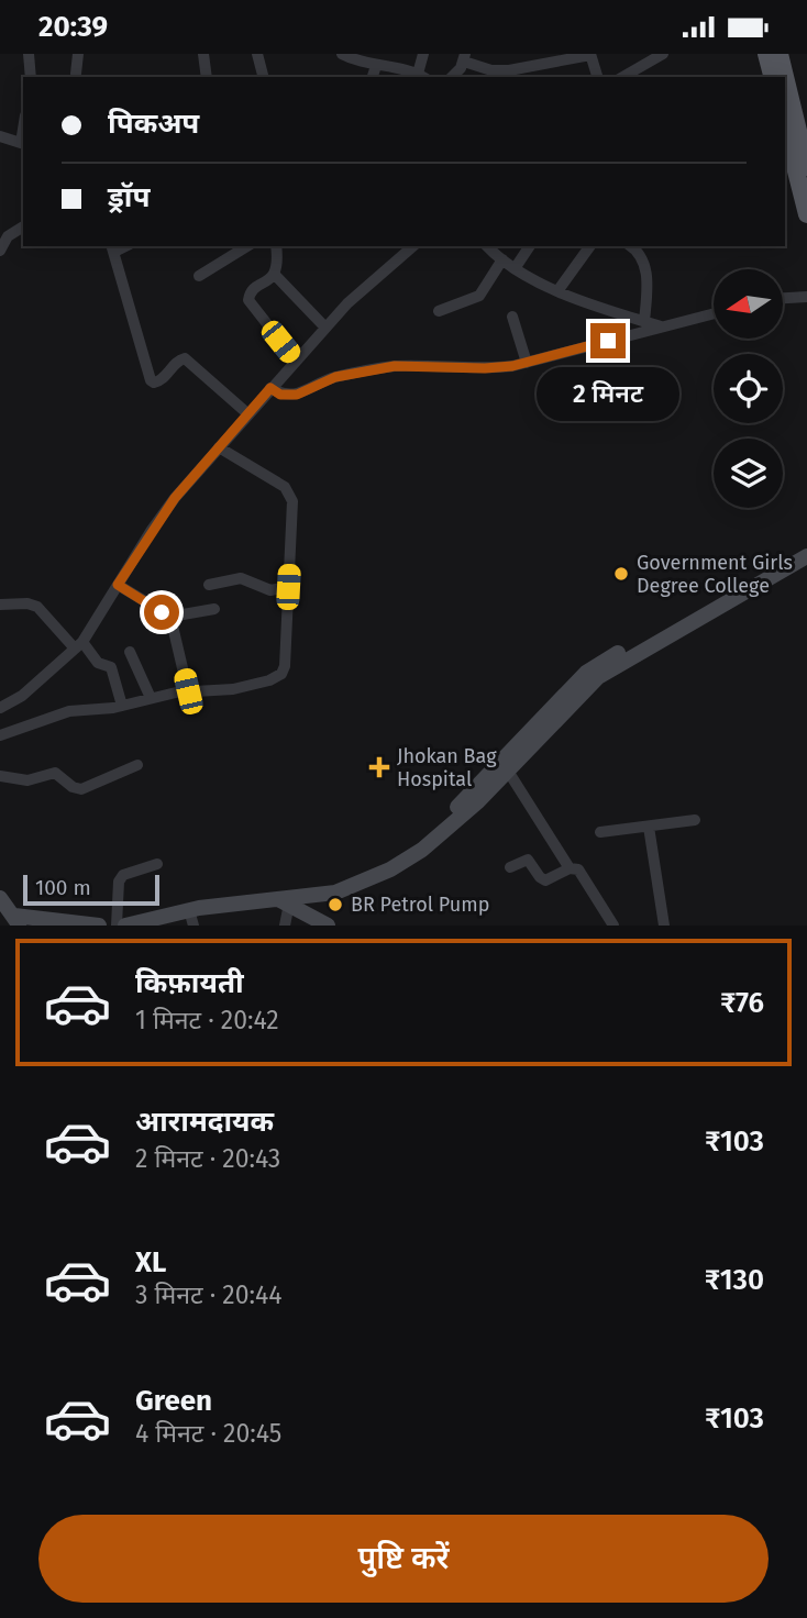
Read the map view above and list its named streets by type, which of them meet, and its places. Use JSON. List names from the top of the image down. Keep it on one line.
{"places":{"other":["Government Girls Degree College","BR Petrol Pump"],"health":["Jhokan Bag Hospital"]},"scale_bar":"100 m","north":"left","page":{"status":"20:39","banner":["पिकअप","ड्रॉप"],"bubble":"2 मिनट","scale":"100 m","list":[{"name":"किफ़ायती","note":"1 मिनट · 20:42","value":"₹76"},{"name":"आरामदायक","note":"2 मिनट · 20:43","value":"₹103"},{"name":"XL","note":"3 मिनट · 20:44","value":"₹130"},{"name":"Green","note":"4 मिनट · 20:45","value":"₹103"}],"buttons":"पुष्टि करें"}}
